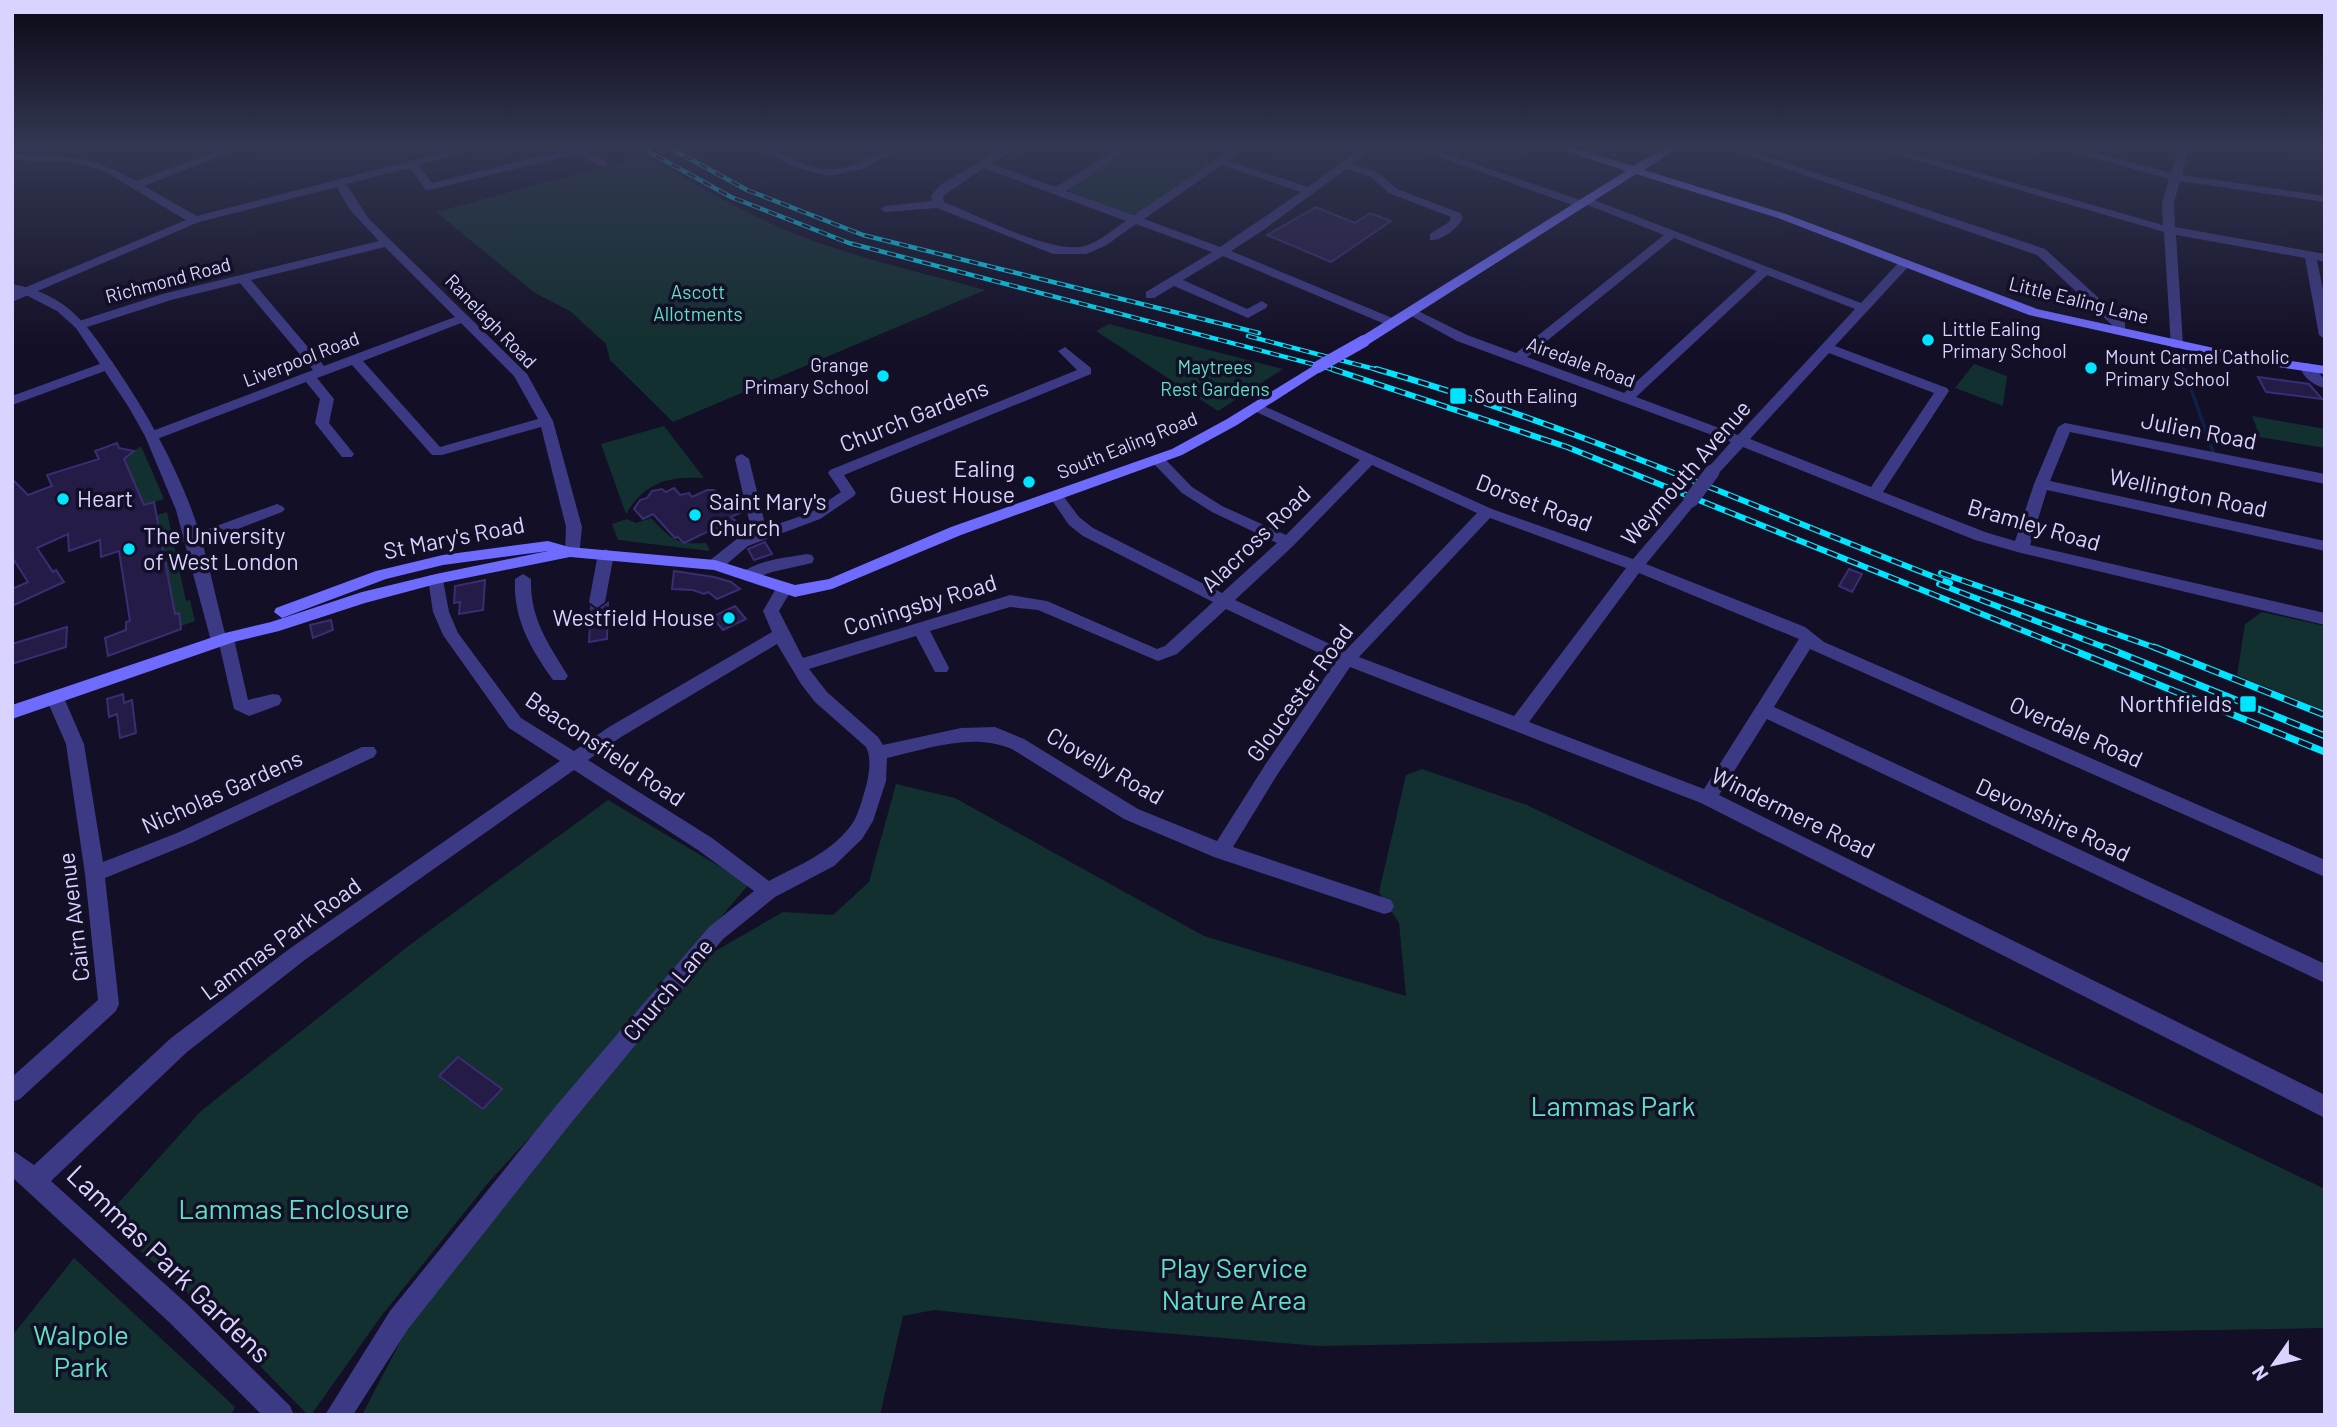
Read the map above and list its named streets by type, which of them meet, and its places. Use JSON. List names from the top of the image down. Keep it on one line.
{"streets":{"main road":["Little Ealing Lane","South Ealing Road","St Mary's Road"],"street":["Richmond Road","Ranelagh Road","Liverpool Road","Airedale Road","Church Gardens","Julien Road","Weymouth Avenue","Wellington Road","Dorset Road","Bramley Road","Alacross Road","Coningsby Road","Gloucester Road","Overdale Road","Beaconsfield Road","Clovelly Road","Nicholas Gardens","Windermere Road","Devonshire Road","Cairn Avenue","Lammas Park Road","Church Lane","Lammas Park Gardens"]},"crossings":[["Richmond Road","Ranelagh Road"],["Little Ealing Lane","Weymouth Avenue"],["Ranelagh Road","Liverpool Road"],["Ranelagh Road","St Mary's Road"],["Airedale Road","South Ealing Road"],["Airedale Road","Weymouth Avenue"],["Airedale Road","Bramley Road"],["Julien Road","Wellington Road"],["South Ealing Road","Dorset Road"],["South Ealing Road","St Mary's Road"],["South Ealing Road","Windermere Road"],["Weymouth Avenue","Dorset Road"],["Weymouth Avenue","Bramley Road"],["Weymouth Avenue","Windermere Road"],["Dorset Road","Alacross Road"],["Dorset Road","Gloucester Road"],["Dorset Road","Overdale Road"],["St Mary's Road","Beaconsfield Road"],["St Mary's Road","Cairn Avenue"],["Alacross Road","Coningsby Road"],["Alacross Road","Windermere Road"],["Gloucester Road","Clovelly Road"],["Gloucester Road","Windermere Road"],["Beaconsfield Road","Lammas Park Road"],["Beaconsfield Road","Church Lane"],["Clovelly Road","Church Lane"],["Nicholas Gardens","Cairn Avenue"],["Lammas Park Road","Lammas Park Gardens"]],"parks":["Ascott Allotments","Maytrees Rest Gardens","Lammas Park","Lammas Enclosure","Play Service Nature Area","Walpole Park"],"places":{"other":["Little Ealing Primary School","Mount Carmel Catholic Primary School","Grange Primary School","Ealing Guest House","Heart","Saint Mary's Church","The University of West London","Westfield House"],"transit":["South Ealing","Northfields"]},"north":"bottom left"}
